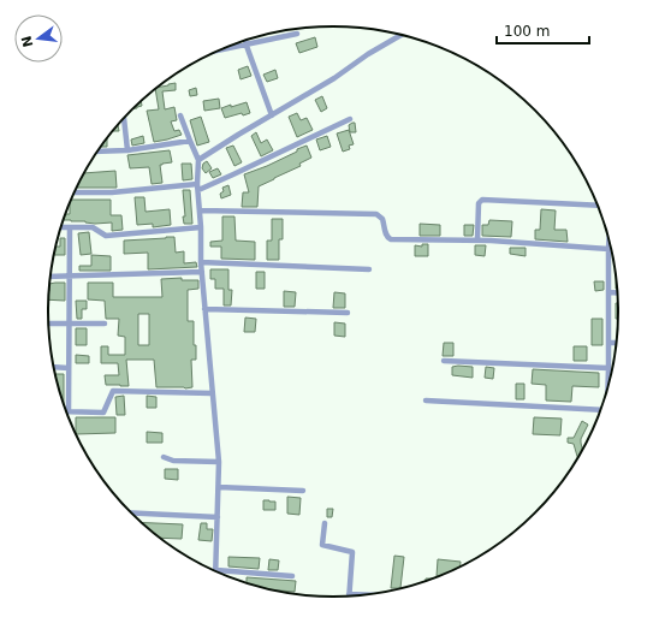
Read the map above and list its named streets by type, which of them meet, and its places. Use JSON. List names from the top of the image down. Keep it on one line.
{"scale_bar":"100 m","north":"left"}
